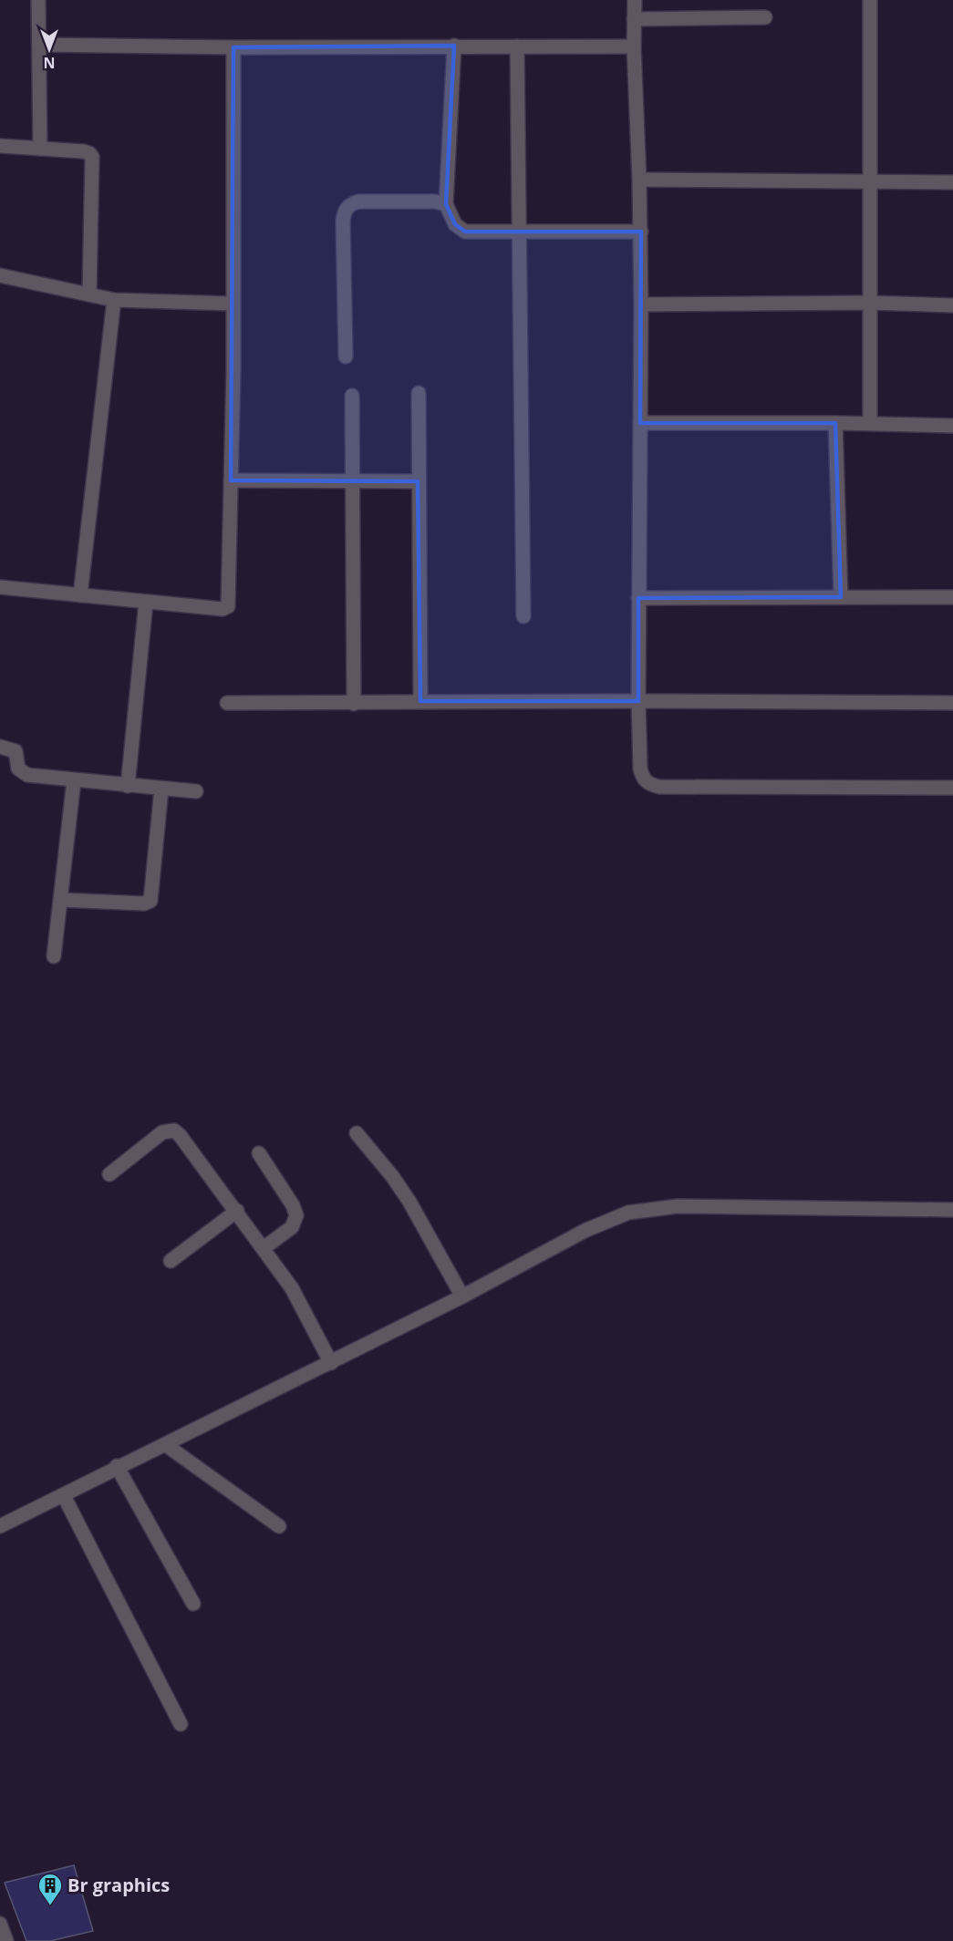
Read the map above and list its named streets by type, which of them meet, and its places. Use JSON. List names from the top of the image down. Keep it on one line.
{"places":{"building":["Br graphics"]},"north":"bottom"}
